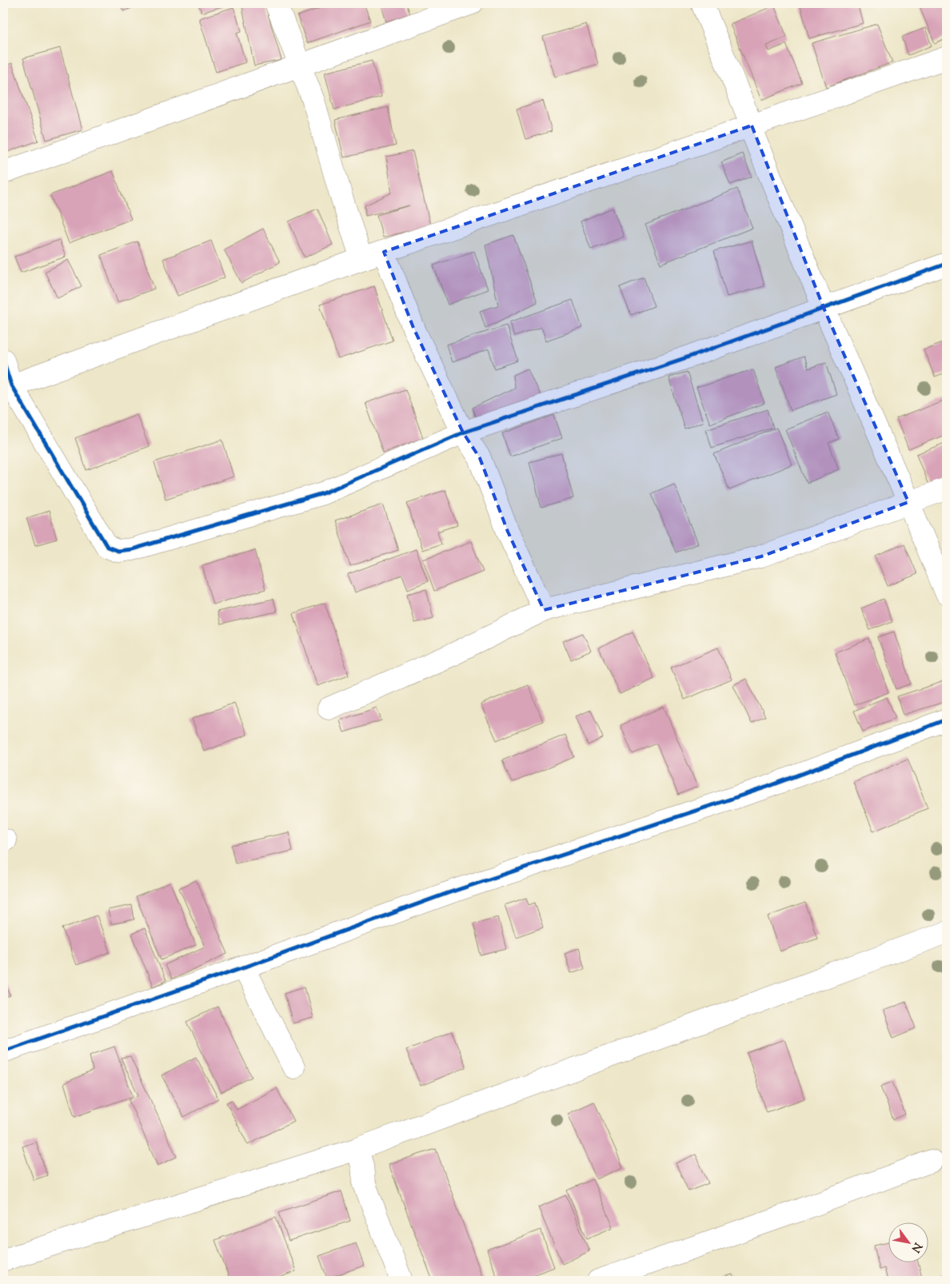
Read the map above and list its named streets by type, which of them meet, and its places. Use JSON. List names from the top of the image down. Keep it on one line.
{"north":"bottom right"}
